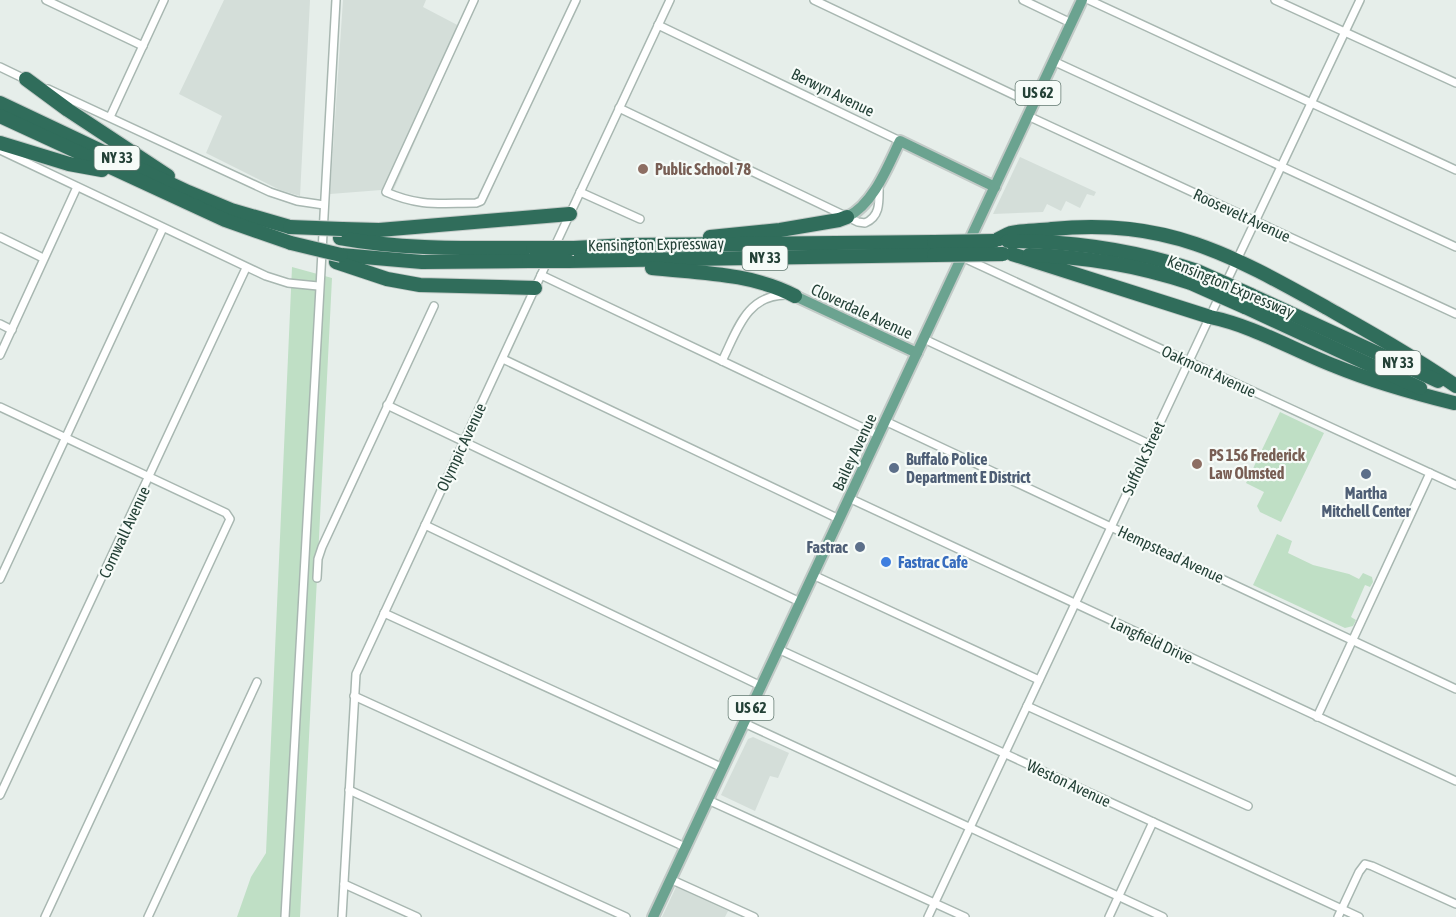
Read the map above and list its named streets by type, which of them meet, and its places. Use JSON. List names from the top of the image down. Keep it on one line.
{"streets":{"highway":["NY 33","Kensington Expressway"],"main road":["Berwyn Avenue","US 62","Cloverdale Avenue","Bailey Avenue"],"street":["Roosevelt Avenue","Oakmont Avenue","Olympic Avenue","Suffolk Street","Cornwall Avenue","Hempstead Avenue","Langfield Drive","Weston Avenue"]},"crossings":[["Berwyn Avenue","Olympic Avenue"],["Berwyn Avenue","Bailey Avenue"],["NY 33","Kensington Expressway"],["Roosevelt Avenue","Bailey Avenue"],["Roosevelt Avenue","Suffolk Street"],["Cloverdale Avenue","Bailey Avenue"],["Oakmont Avenue","Bailey Avenue"],["Oakmont Avenue","Suffolk Street"],["Bailey Avenue","Hempstead Avenue"],["Bailey Avenue","Langfield Drive"],["Bailey Avenue","Weston Avenue"],["Suffolk Street","Hempstead Avenue"],["Suffolk Street","Langfield Drive"],["Suffolk Street","Weston Avenue"]],"places":["Public School 78","PS 156 Frederick Law Olmsted","Buffalo Police Department E District","Martha Mitchell Center","Fastrac","Fastrac Cafe"]}
